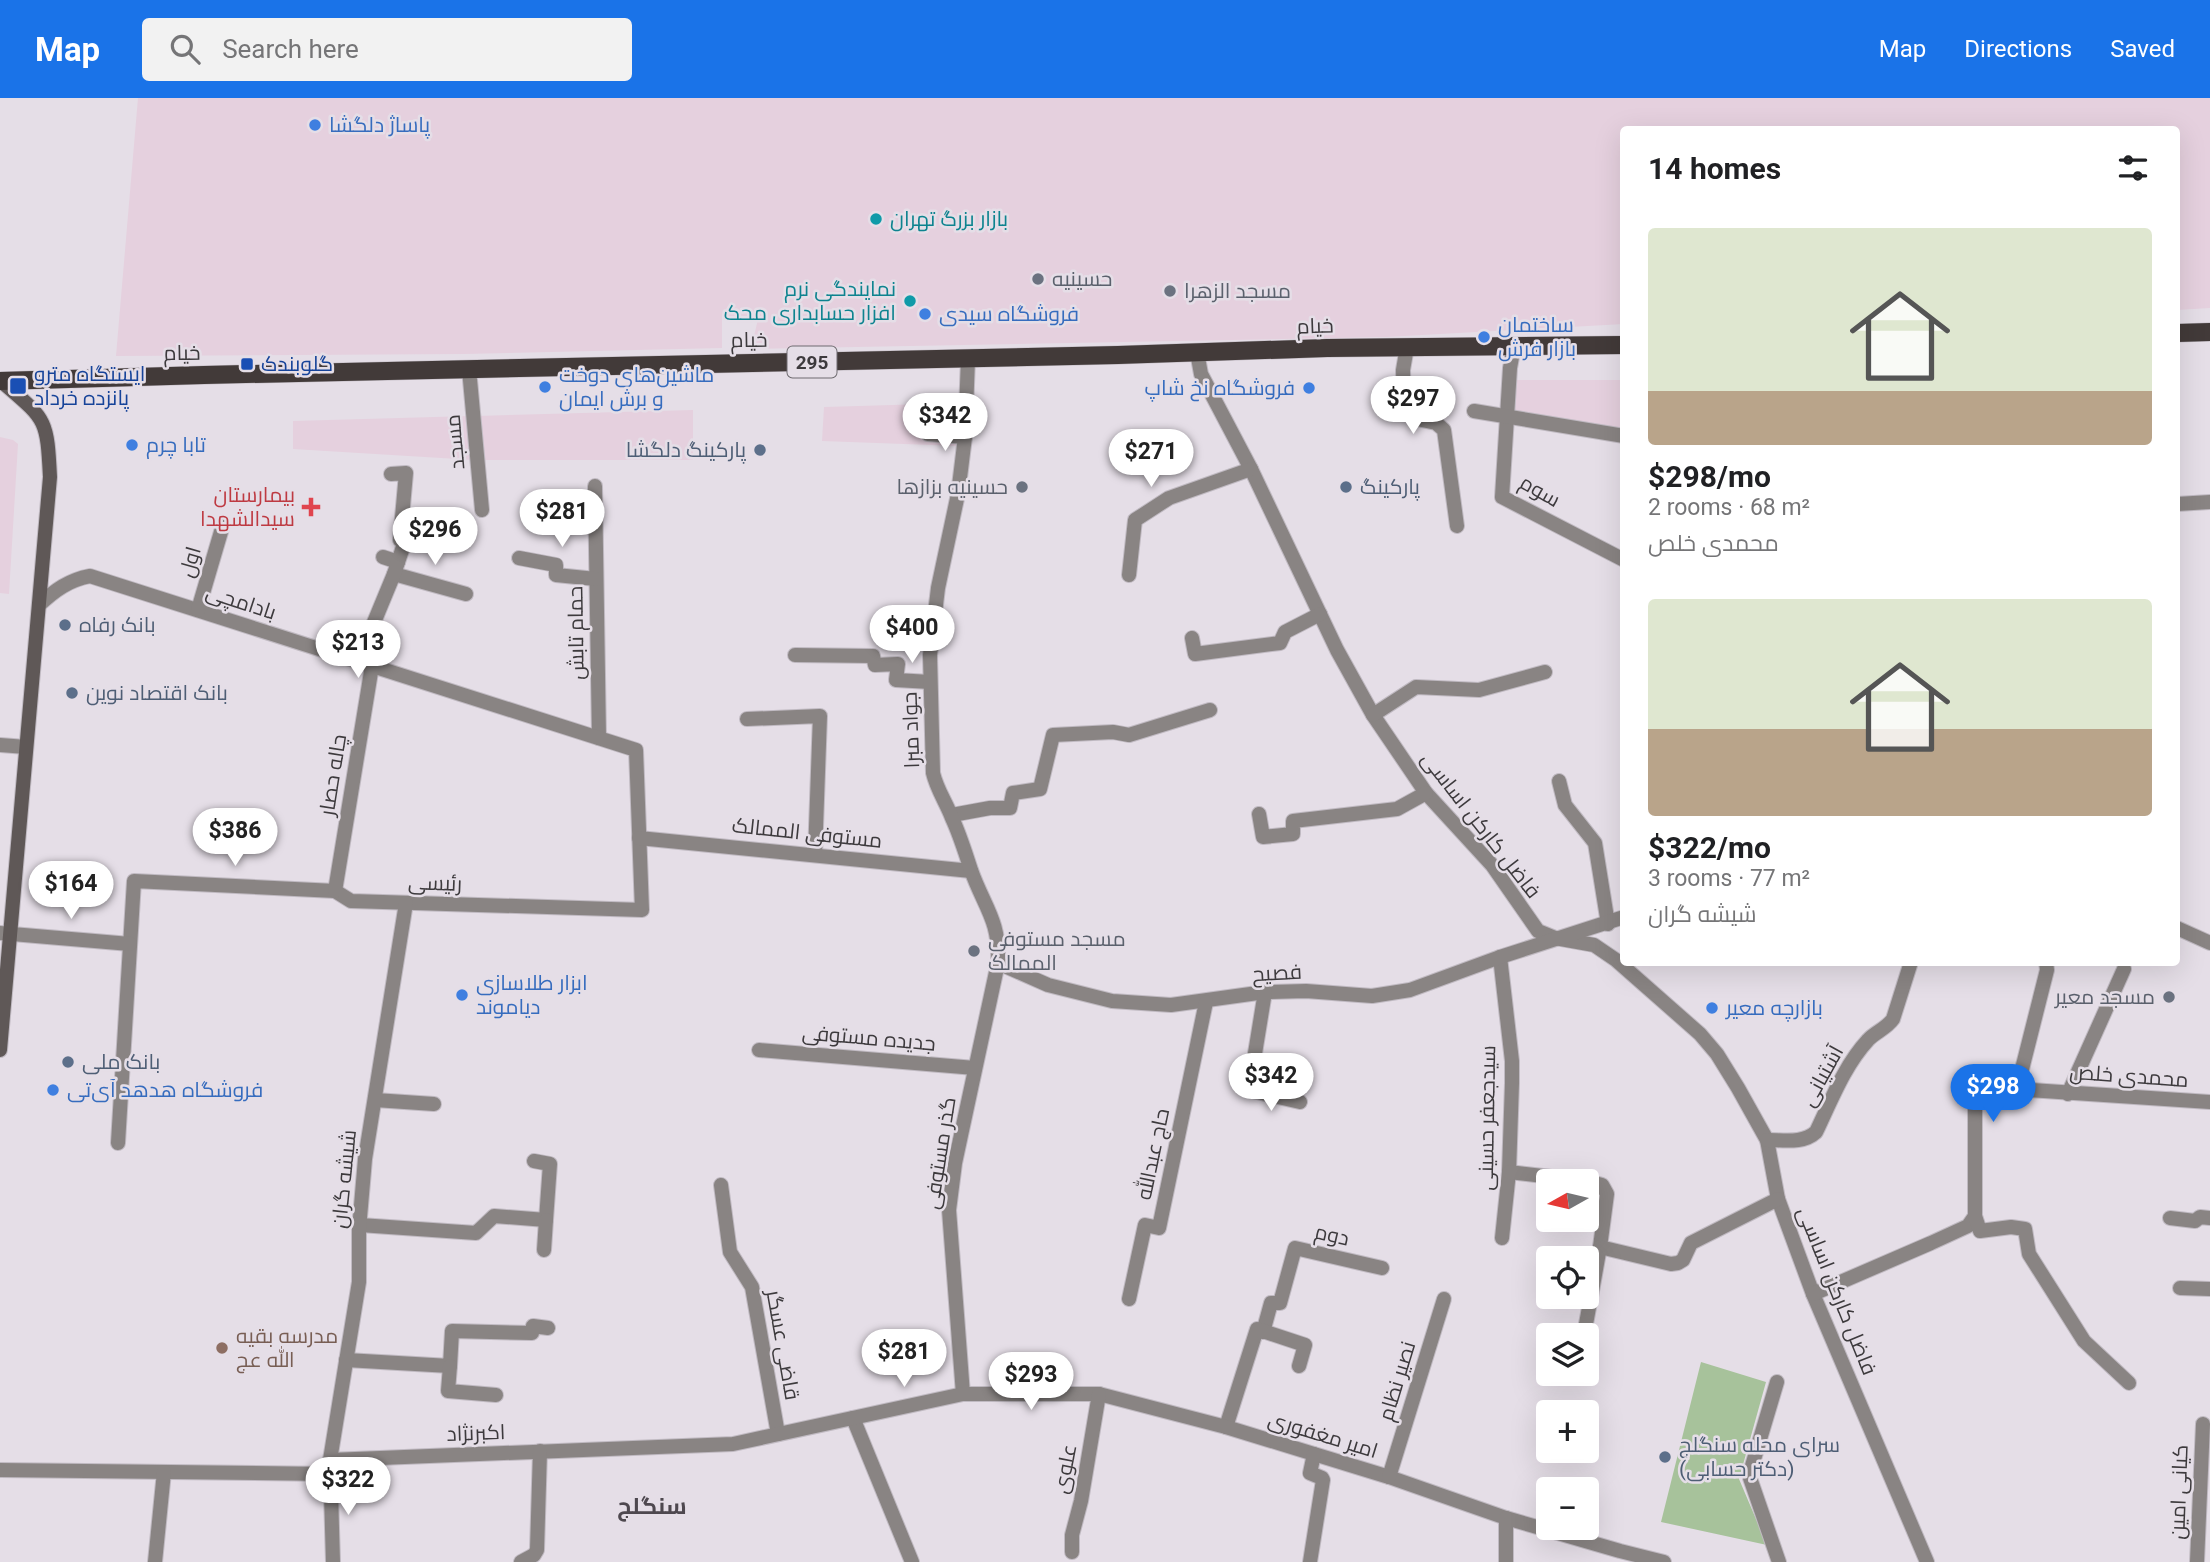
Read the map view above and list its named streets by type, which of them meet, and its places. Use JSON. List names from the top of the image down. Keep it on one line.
{"streets":{"main road":["خیام","295"],"street":["مسجد","سوم","اول","بادامچی","حمام تابش","جواد مبرا","چاله حصار","فاضل کارکن اساسی","مستوفی الممالک","رئیسی","فصیح","جدیده مستوفی","آشتیانی","محمدی خلص","سیدجعفر حسینی","گذر مستوفی","حاج عبدالله","شیشه گران","دوم","قاضی عسگر","نصیر نظام","اکبرنژاد","امیر مغفوری","علوی","کیانی امین"]},"crossings":[["خیام","مسجد"],["خیام","جواد مبرا"],["خیام","فاضل کارکن اساسی"],["اول","بادامچی"],["بادامچی","حمام تابش"],["بادامچی","چاله حصار"],["بادامچی","رئیسی"],["جواد مبرا","مستوفی الممالک"],["جواد مبرا","فصیح"],["جواد مبرا","گذر مستوفی"],["چاله حصار","رئیسی"],["فاضل کارکن اساسی","فصیح"],["فاضل کارکن اساسی","آشتیانی"],["مستوفی الممالک","رئیسی"],["رئیسی","شیشه گران"],["فصیح","سیدجعفر حسینی"],["فصیح","گذر مستوفی"],["فصیح","حاج عبدالله"],["جدیده مستوفی","گذر مستوفی"],["گذر مستوفی","اکبرنژاد"],["گذر مستوفی","امیر مغفوری"],["شیشه گران","اکبرنژاد"],["قاضی عسگر","اکبرنژاد"],["نصیر نظام","امیر مغفوری"],["اکبرنژاد","امیر مغفوری"],["امیر مغفوری","علوی"]],"districts":["سنگلج"],"places":{"other":["پاساژ دلگشا","بازار بزرگ تهران","حسینیه","مسجد الزهرا","نمایندگی نرم افزار حسابداری محک","فروشگاه سیدی","ساختمان بازار فرش","ماشین‌های دوخت و برش ایمان","فروشگاه نخ شاپ","تابا چرم","پارکینگ دلگشا","حسینیه بزازها","پارکینگ","بانک رفاه","بانک اقتصاد نوین","مسجد مستوفی الممالک","ابزار طلاسازی دیاموند","مسجد معیر","بازارچه معیر","بانک ملی","فروشگاه هدهد آی‌تی","مدرسه بقیه‌ الله عج","سرای محله سنگلج (دکتر حسابی)"],"transit":["گلوبندک","ایستگاه مترو پانزده خرداد"],"health":["بیمارستان سیدالشهدا"]},"north":"left","page":{"header":"Map","search":"Search here","nav":["Map","Directions","Saved"],"heading":"14 homes","list":[{"name":"$298/mo","note":"2 rooms · 68 m² · محمدی خلص"},{"name":"$322/mo","note":"3 rooms · 77 m² · شیشه گران"}],"price":["$297","$342","$271","$281","$296","$400","$213","$386","$164","$342","$298","$281","$293","$322"],"map_buttons":["+","−"]}}
